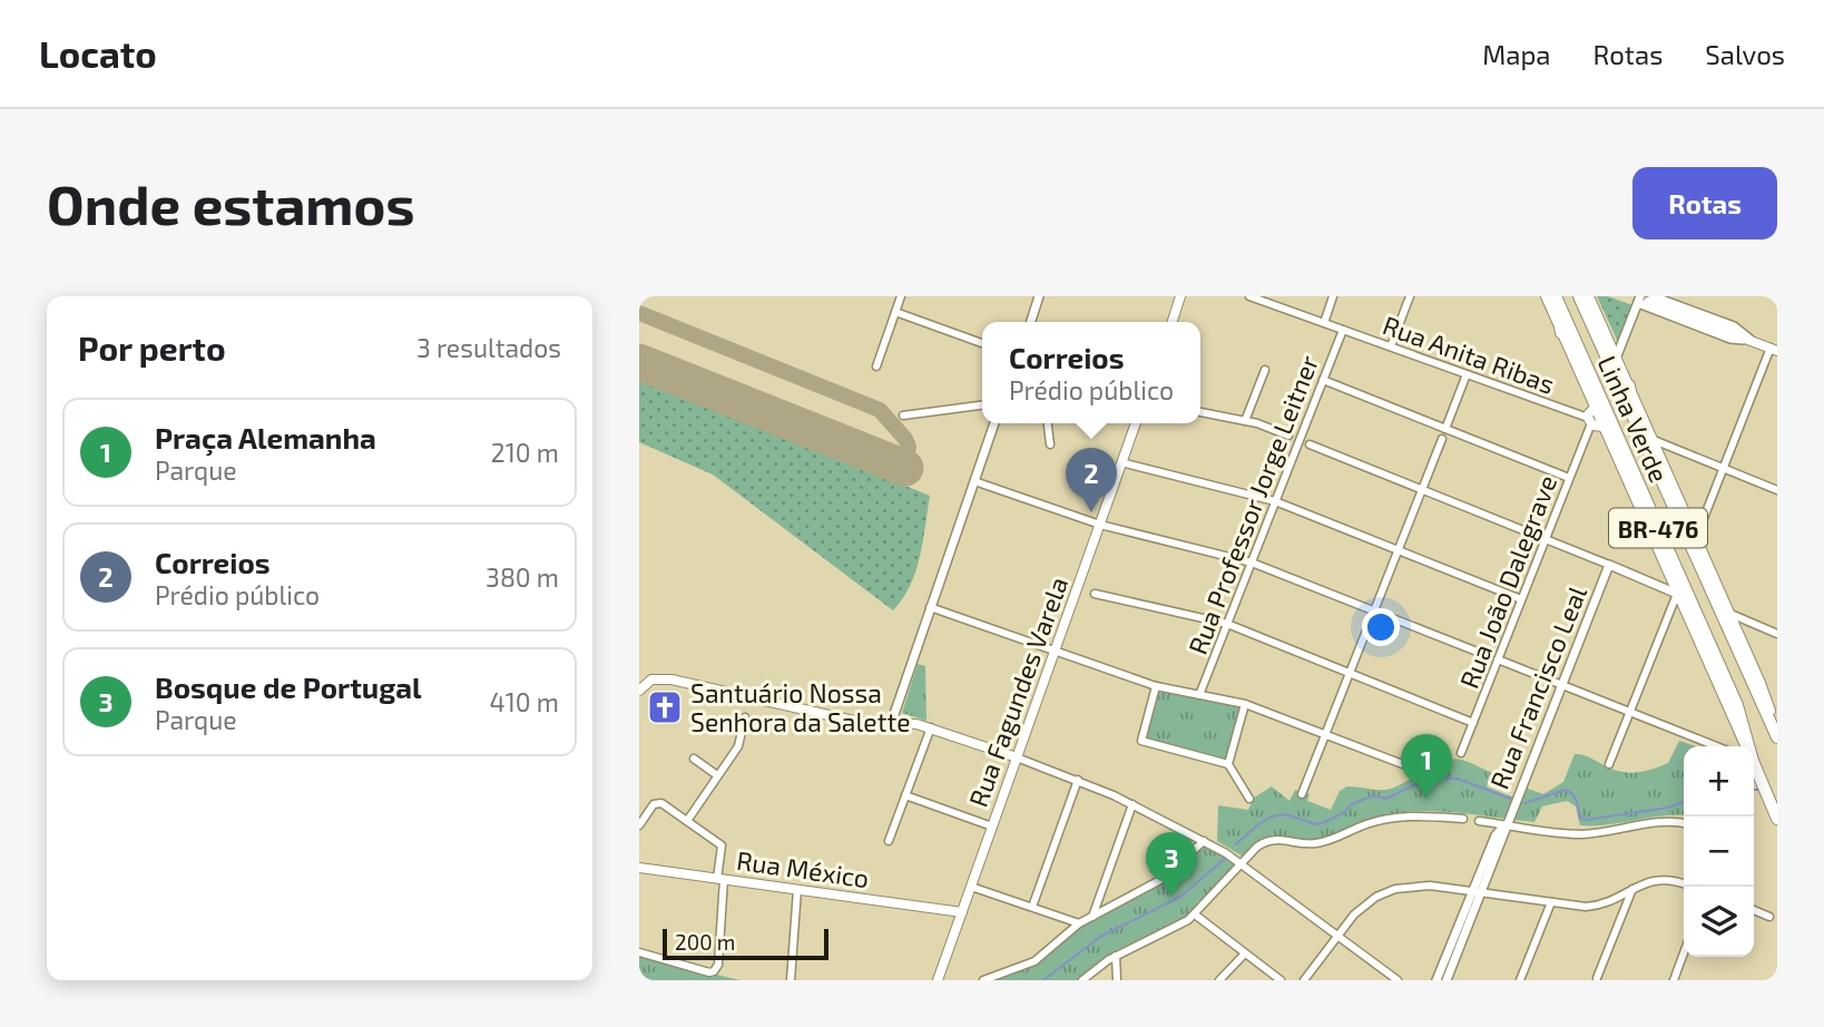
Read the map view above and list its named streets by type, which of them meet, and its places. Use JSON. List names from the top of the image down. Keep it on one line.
{"streets":{"highway":["Linha Verde","BR-476"],"main road":["Rua Fagundes Varela","Rua México"],"street":["Rua Anita Ribas","Rua Professor Jorge Leitner","Rua João Dalegrave","Rua Francisco Leal"]},"crossings":[["Rua Anita Ribas","Rua Professor Jorge Leitner"],["Rua Anita Ribas","Rua João Dalegrave"],["Rua Fagundes Varela","Rua México"]],"places":{"church":["Santuário Nossa Senhora da Salette"]},"scale_bar":"200 m","page":{"header":"Locato","nav":["Mapa","Rotas","Salvos"],"buttons":"Rotas","title":"Onde estamos","heading":["Por perto","3 resultados"],"popup":["Correios","Prédio público"],"list":[{"mark":"1","name":"Praça Alemanha","note":"Parque","value":"210 m"},{"mark":"2","name":"Correios","note":"Prédio público","value":"380 m"},{"mark":"3","name":"Bosque de Portugal","note":"Parque","value":"410 m"}],"pins":["2","1","3"],"map_buttons":["+","−"],"scale":"200 m"}}
